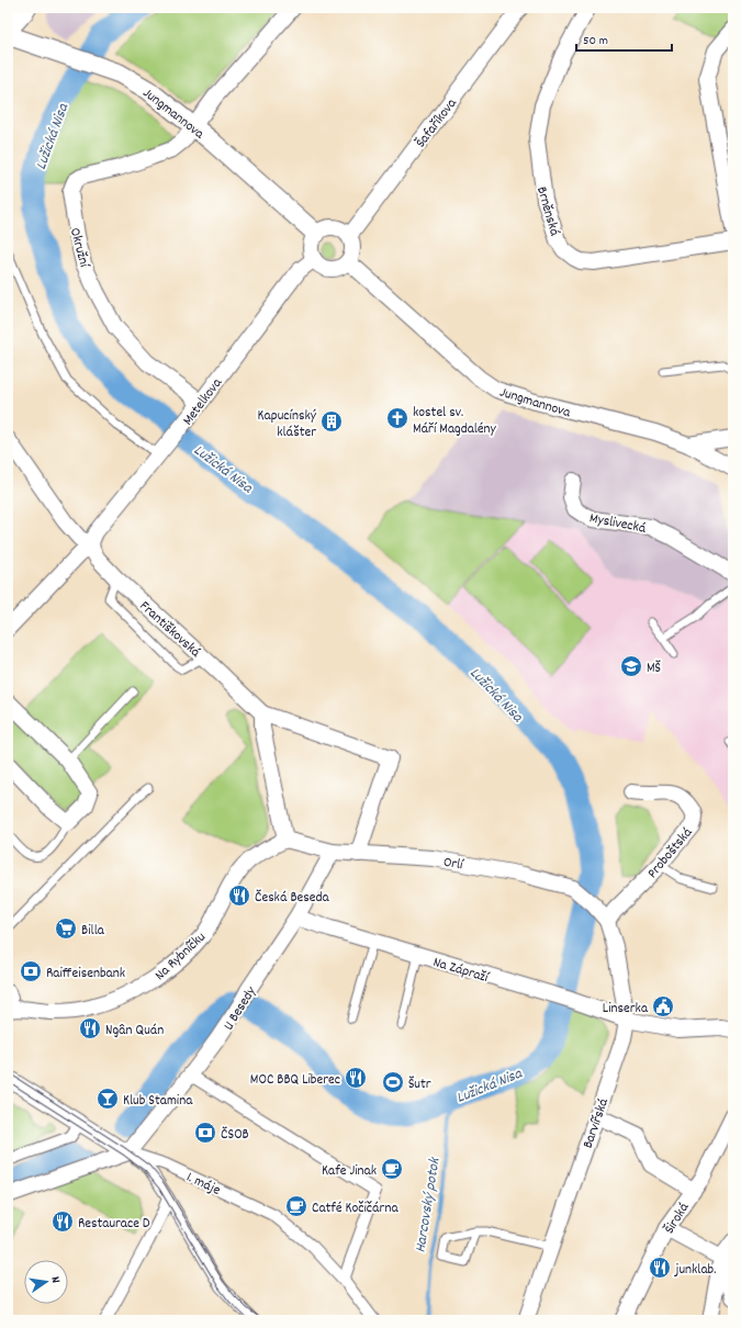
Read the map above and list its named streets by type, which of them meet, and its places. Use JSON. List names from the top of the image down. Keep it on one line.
{"streets":{"street":["Jungmannova","Šafaříkova","Brněnská","Okružní","Metelkova","Myslivecká","Františkovská","Proboštská","Orlí","Na Rybníčku","Na Zápraží","U Besedy","Barvířská","1. máje","Široká"]},"crossings":[["Jungmannova","Šafaříkova"],["Jungmannova","Okružní"],["Jungmannova","Metelkova"],["Šafaříkova","Metelkova"],["Okružní","Metelkova"],["Metelkova","Františkovská"],["Proboštská","Orlí"],["Proboštská","Barvířská"],["Orlí","Na Rybníčku"],["Orlí","U Besedy"],["Orlí","Barvířská"],["Na Zápraží","U Besedy"],["Na Zápraží","Barvířská"],["U Besedy","1. máje"]],"water":["Lužická Nisa","Harcovský potok"],"places":{"church":["kostel sv. Máří Magdalény"],"building":["Kapucínský klášter"],"school or university":["MŠ"],"restaurant":["Česká Beseda","Ngân Quán","MOC BBQ Liberec","Restaurace D","junklab."],"supermarket":["Billa"],"bank":["Raiffeisenbank","ČSOB"],"public building":["Linserka"],"sports":["Šutr"],"bar":["Klub Stamina"],"cafe":["Kafe Jinak","Catfé Kočičárna"]},"scale_bar":"50 m","north":"right"}
